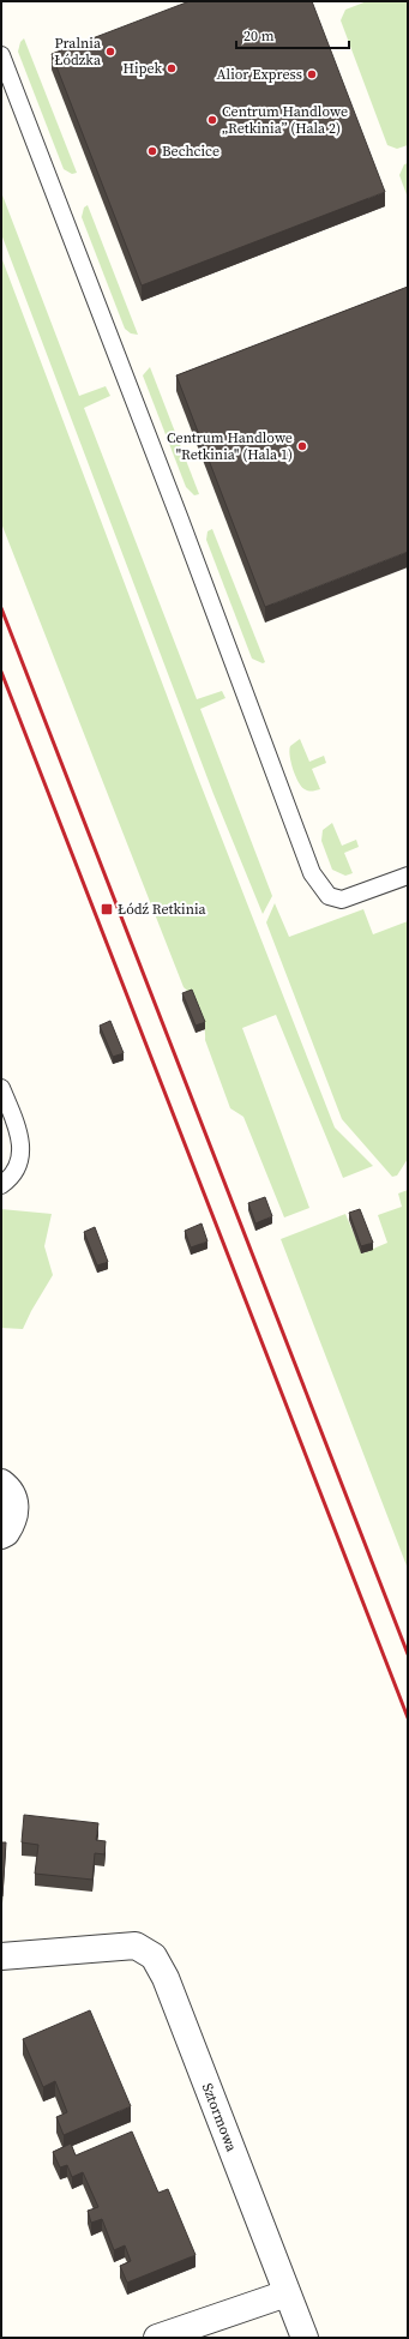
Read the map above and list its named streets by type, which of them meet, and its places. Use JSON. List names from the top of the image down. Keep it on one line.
{"streets":{"street":["Sztormowa"]},"places":{"other":["Pralnia Łódzka","Hipek","Alior Express","Centrum Handlowe „Retkinia” (Hala 2)","Bechcice","Centrum Handlowe \"Retkinia\" (Hala 1)"],"transit":["Łódź Retkinia"]},"scale_bar":"20 m"}
